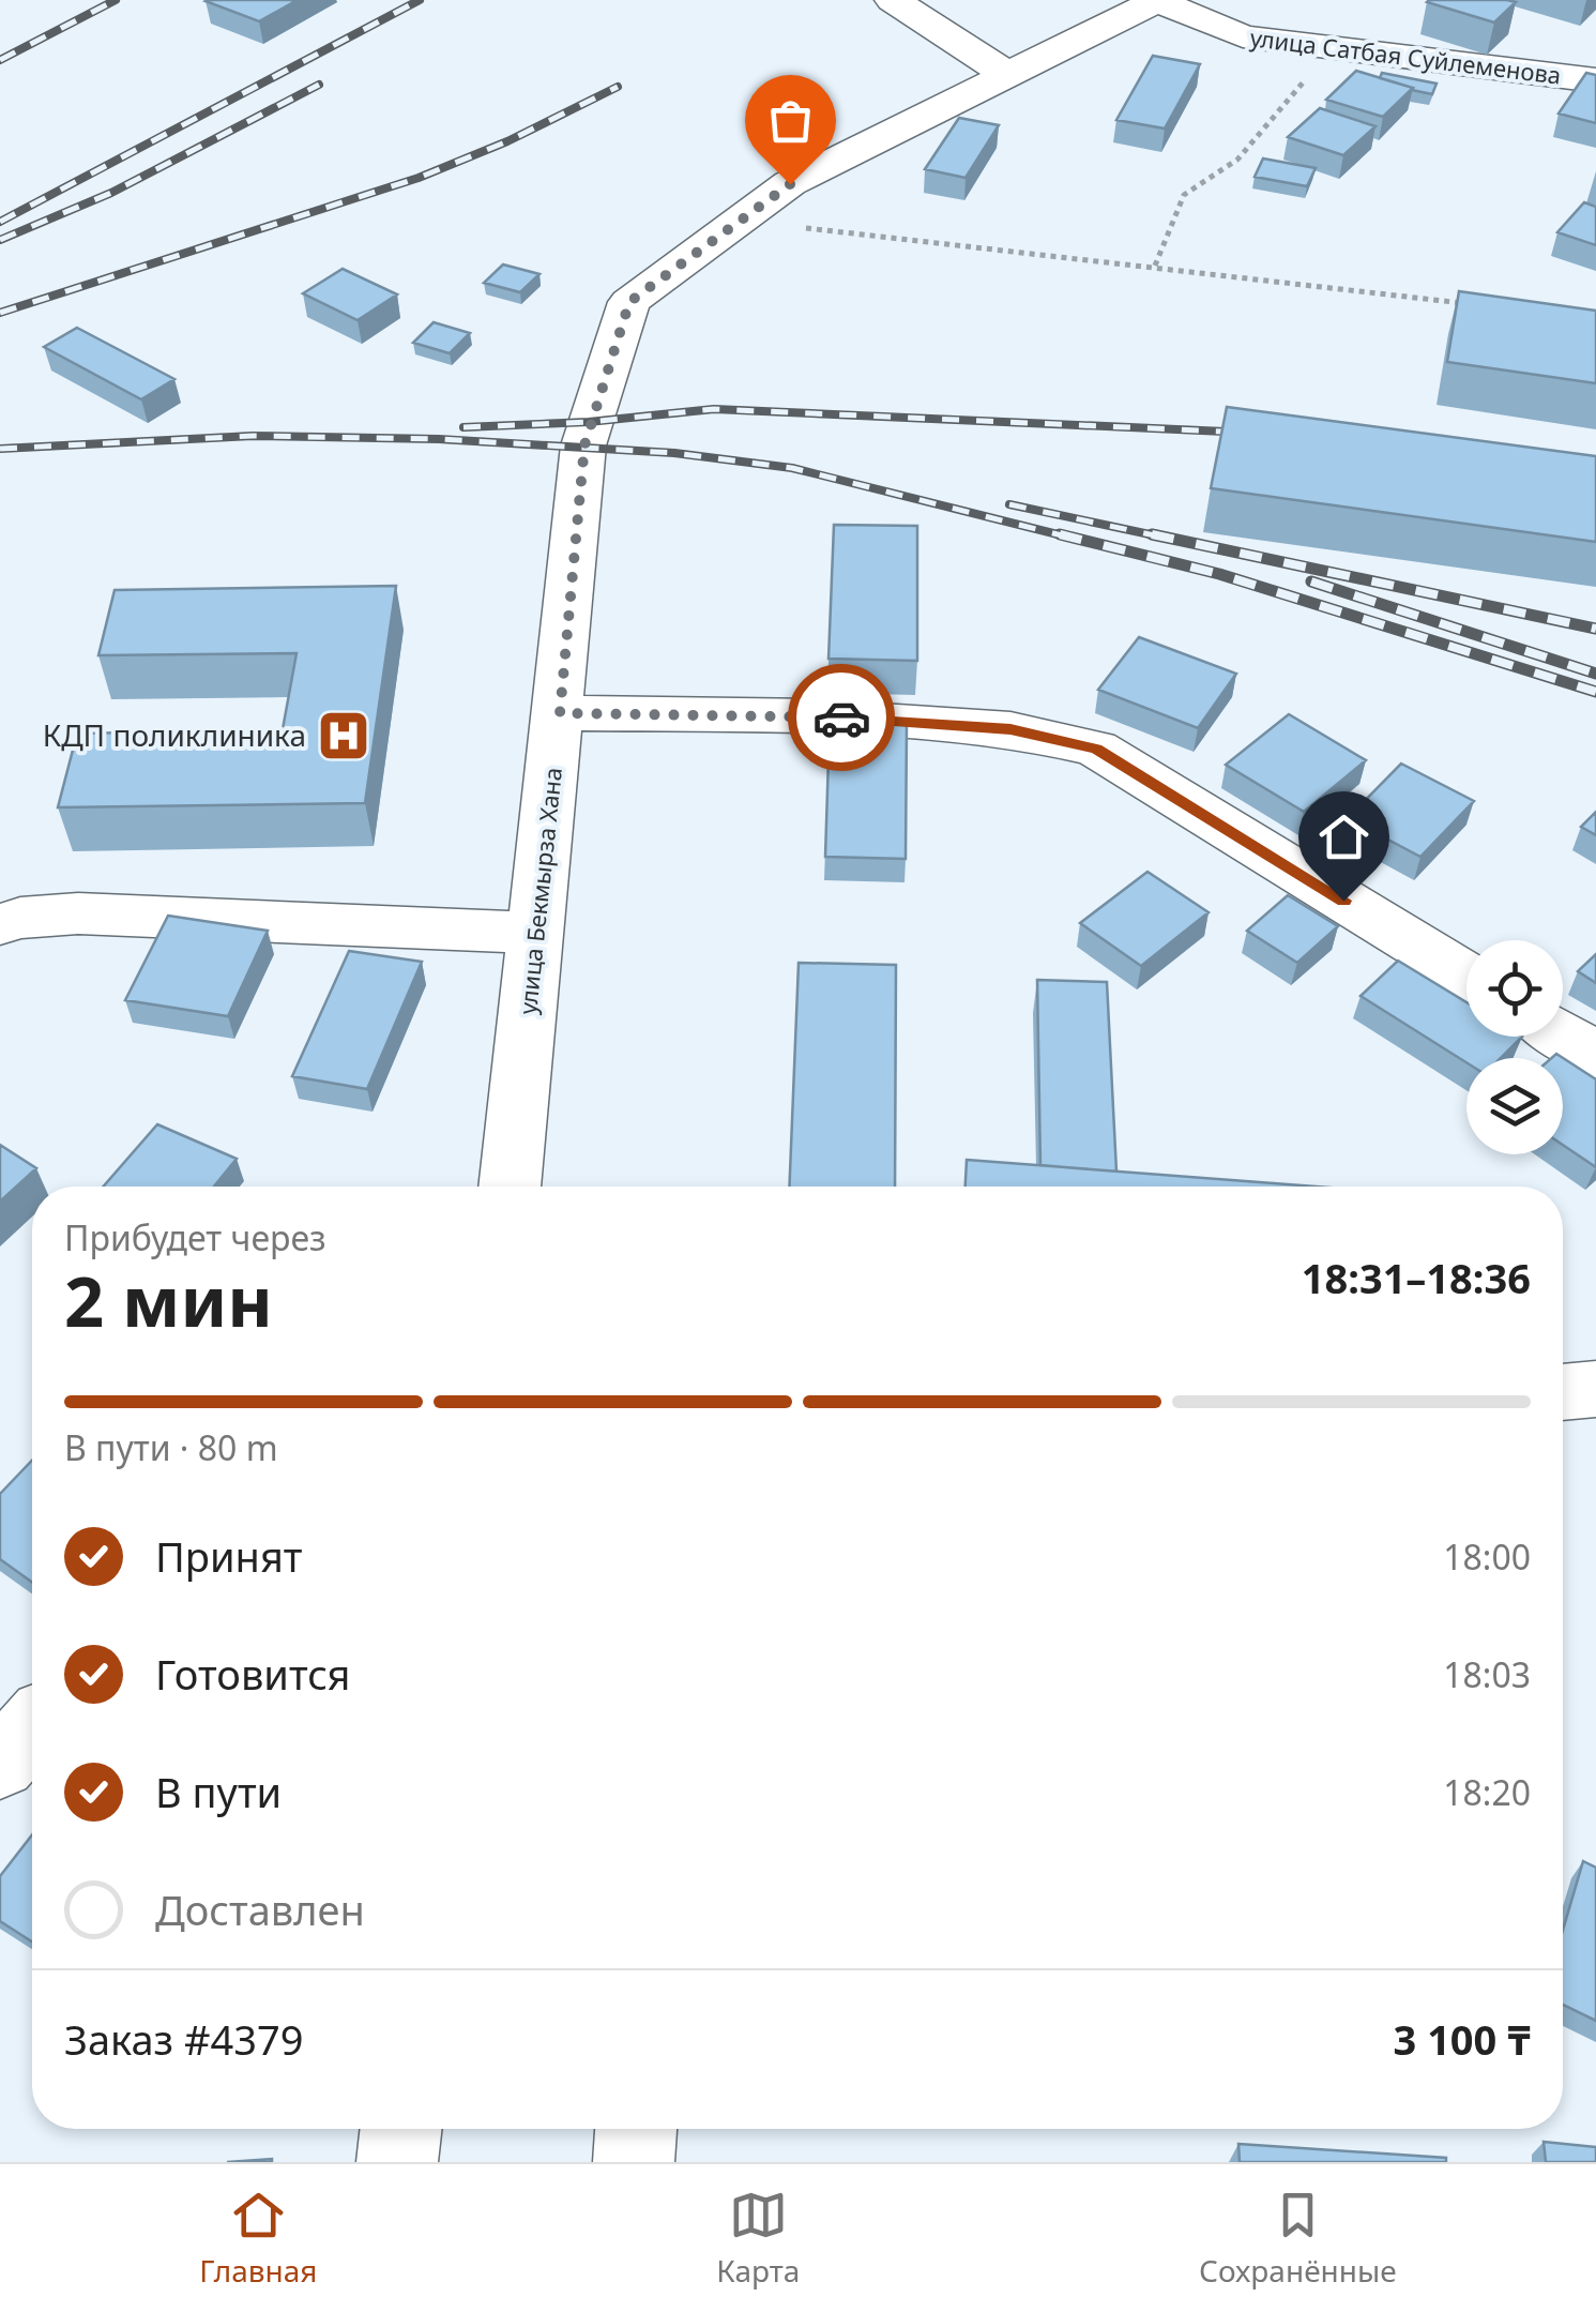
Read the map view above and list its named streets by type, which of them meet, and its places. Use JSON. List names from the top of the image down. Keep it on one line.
{"streets":{"street":["улица Сатбая Суйлеменова","улица Бекмырза Хана"]},"crossings":[["улица Сатбая Суйлеменова","улица Бекмырза Хана"]],"places":{"hospital":["КДП поликлиника"]},"page":{"heading":["2 мин","Прибудет через","18:31–18:36"],"panel":["Заказ #4379","3 100 ₸"],"bar":"В пути · 80 m","list":[["Принят","18:00"],["Готовится","18:03"],["В пути","18:20"],"Доставлен"],"tabs":["Главная","Карта","Сохранённые"]}}
